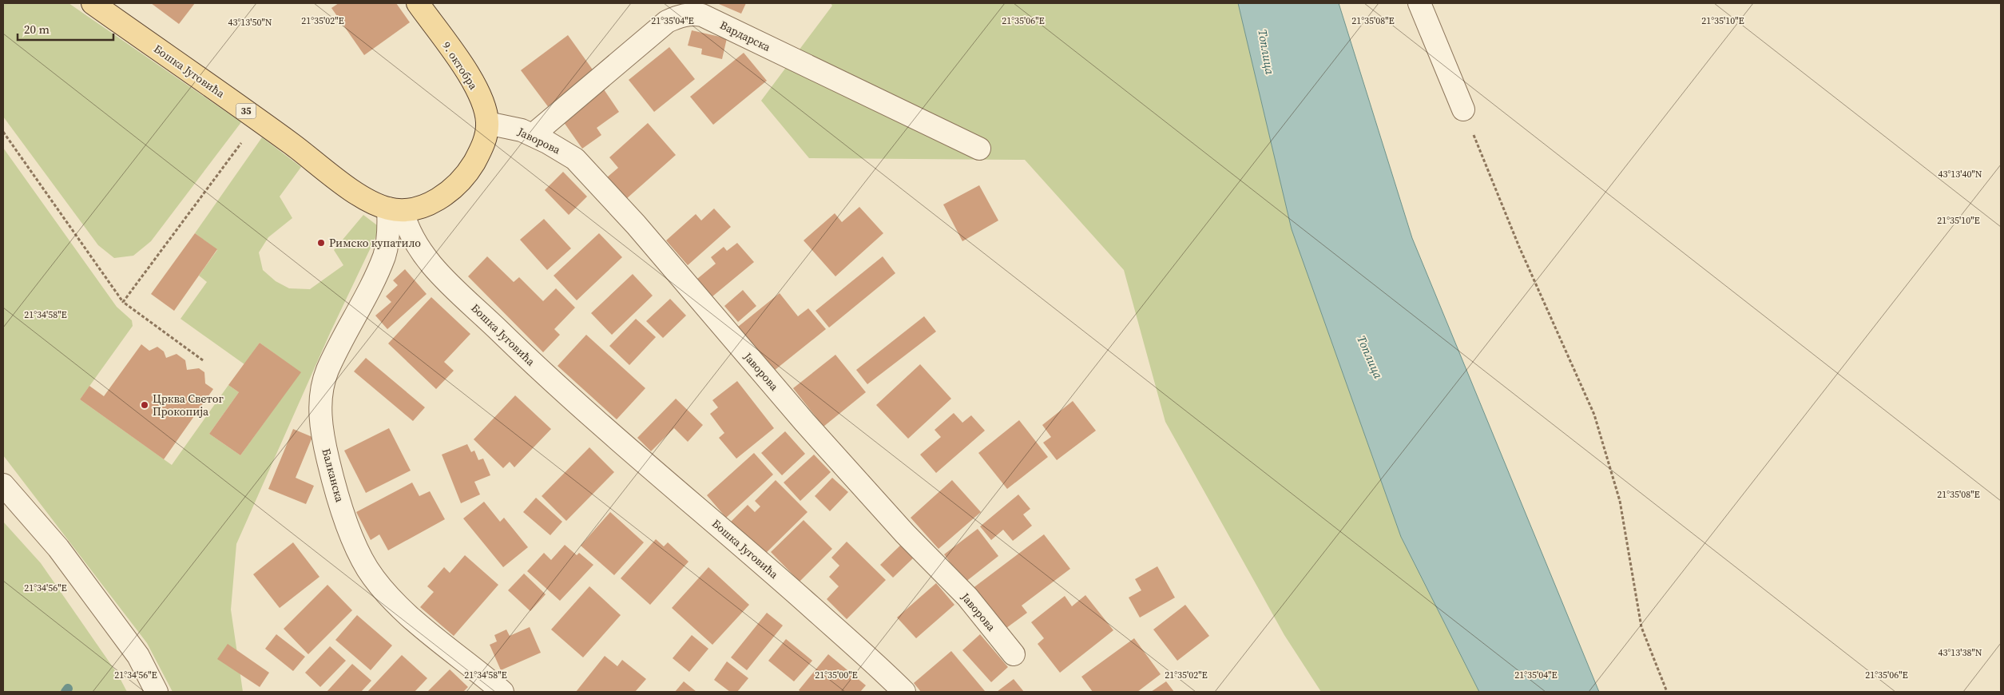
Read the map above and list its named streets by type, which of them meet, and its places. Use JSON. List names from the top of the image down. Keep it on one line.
{"streets":{"main road":["9. октобра","Бошка Југовића","35"],"street":["Вардарска","Јаворова","Балканска"]},"crossings":[["Вардарска","Јаворова"],["9. октобра","Бошка Југовића"],["9. октобра","Јаворова"],["9. октобра","Балканска"],["Бошка Југовића","Балканска"]],"water":["Топлица"],"places":["Римско купатило","Црква Светог Прокопија"],"scale_bar":"20 m","coordinates":["21°35'02\"E","21°35'04\"E","21°35'06\"E","21°35'08\"E","21°35'10\"E","43°13'50\"N","43°13'40\"N","21°34'58\"E","21°34'56\"E","43°13'38\"N","21°35'00\"E"]}
